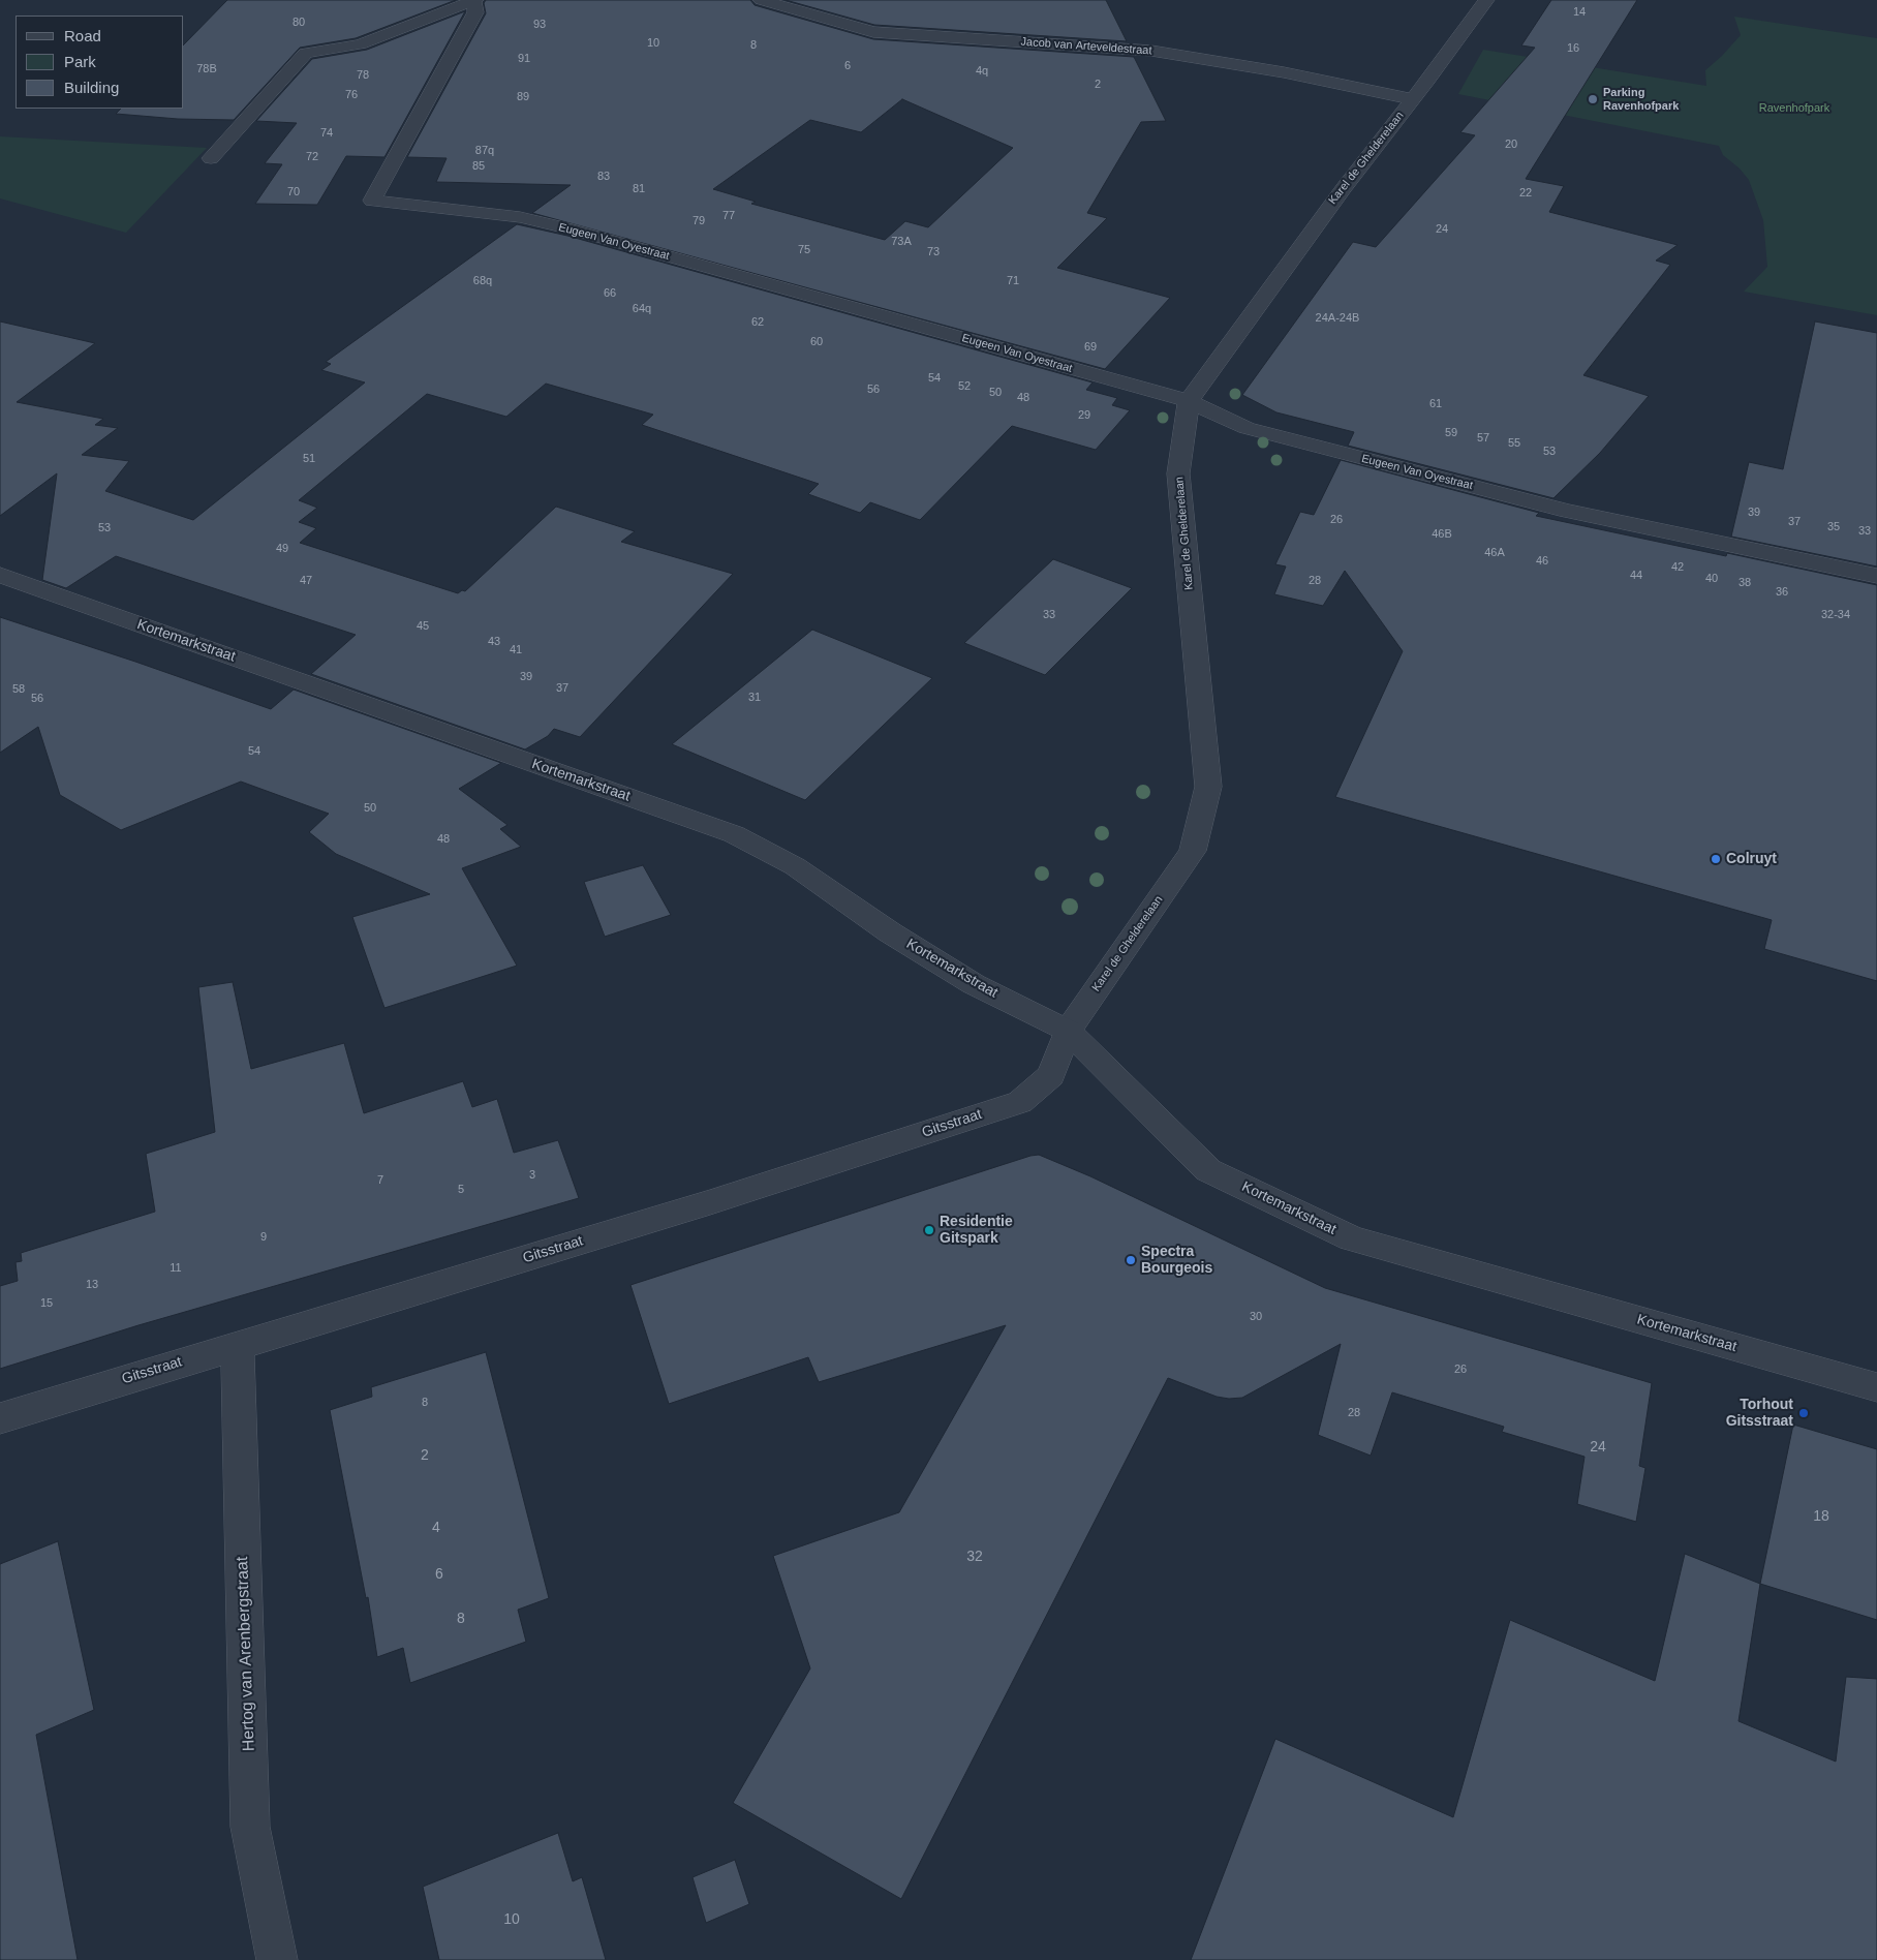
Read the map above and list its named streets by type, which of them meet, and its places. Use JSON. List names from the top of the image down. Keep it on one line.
{"streets":{"street":["Jacob van Arteveldestraat","Karel de Ghelderelaan","Eugeen Van Oyestraat","Kortemarkstraat","Gitsstraat","Hertog van Arenbergstraat"]},"crossings":[["Jacob van Arteveldestraat","Karel de Ghelderelaan"],["Karel de Ghelderelaan","Eugeen Van Oyestraat"],["Karel de Ghelderelaan","Kortemarkstraat"],["Karel de Ghelderelaan","Gitsstraat"],["Kortemarkstraat","Gitsstraat"],["Gitsstraat","Hertog van Arenbergstraat"]],"parks":["Ravenhofpark"],"places":["Parking Ravenhofpark","Colruyt","Residentie Gitspark","Spectra Bourgeois","Torhout Gitsstraat"],"house_numbers":["14","80","93","10","8","16","91","6","78B","4q","78","2","76","89","74","20","87q","72","85","83","81","70","22","77","79","24","73A","75","73","68q","71","66","64q","24A-24B","62","60","69","54","52","56","50","48","61","29","59","57","55","53","51","39","26","37","35","53","33","46B","49","46A","46","42","44","40","47","28","38","36","33","32-34","45","43","41","39","37","58","31","56","54","50","48","3","7","5","9","11","13","15","30","26","8","28","24","2","18","4","32","6","8","10"],"legend":["Road","Park","Building"]}
